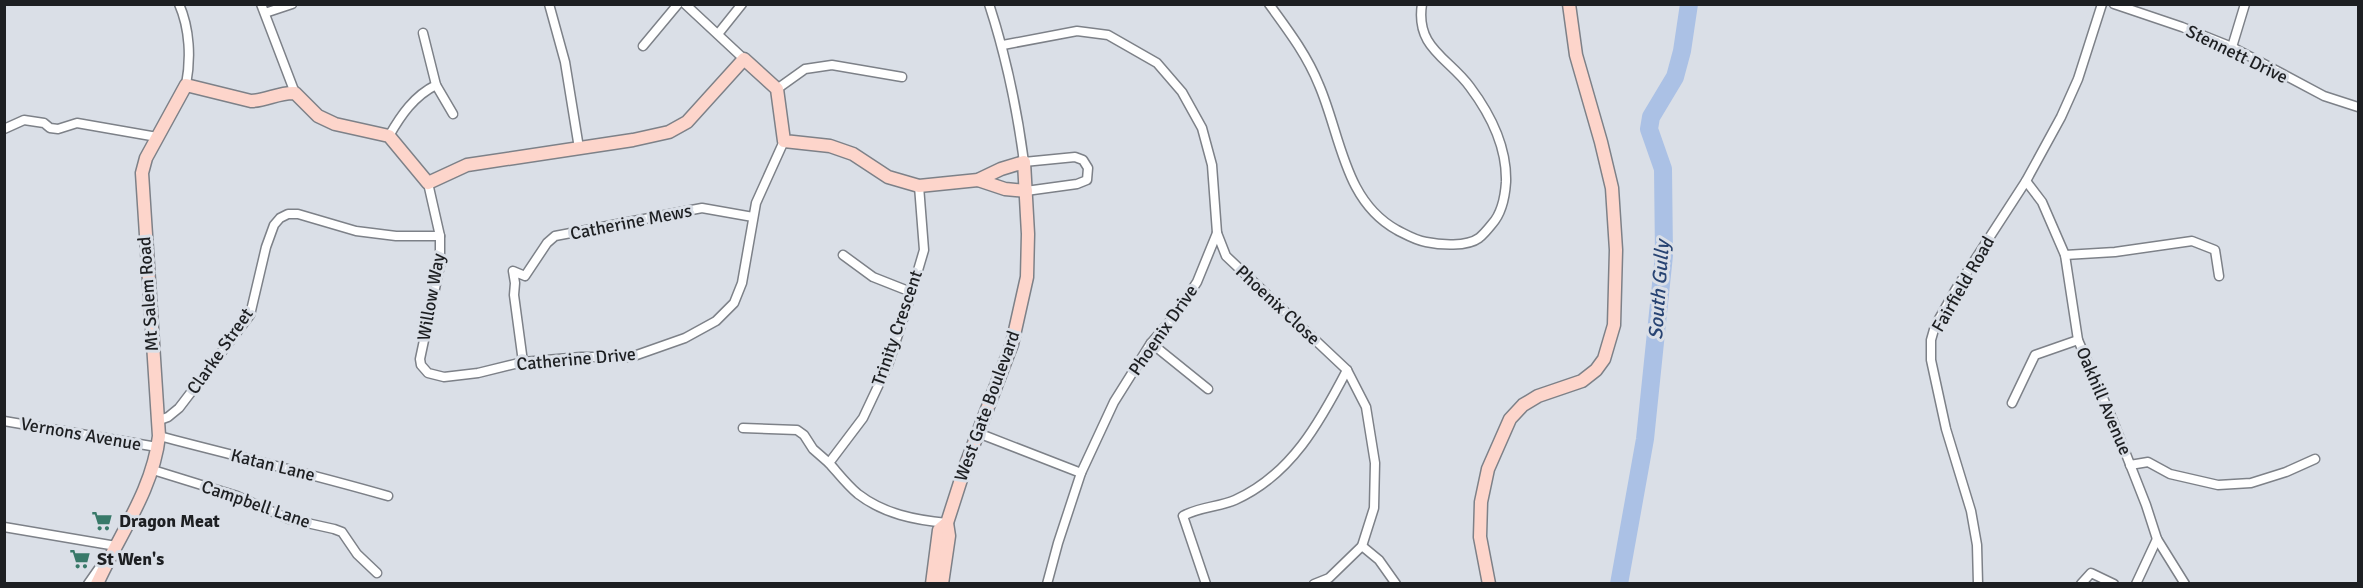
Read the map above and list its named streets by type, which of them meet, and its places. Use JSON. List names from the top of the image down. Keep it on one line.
{"streets":{"street":["Stennett Drive","Catherine Mews","Fairfield Road","Mt Salem Road","Willow Way","Phoenix Close","Trinity Crescent","Phoenix Drive","Clarke Street","Catherine Drive","Oakhill Avenue","West Gate Boulevard","Vernons Avenue","Katan Lane","Campbell Lane"]},"crossings":[["Catherine Mews","Catherine Drive"],["Fairfield Road","Oakhill Avenue"],["Mt Salem Road","Clarke Street"],["Mt Salem Road","Vernons Avenue"],["Mt Salem Road","Katan Lane"],["Mt Salem Road","Campbell Lane"],["Willow Way","Clarke Street"],["Willow Way","Catherine Drive"],["Phoenix Close","Phoenix Drive"],["Phoenix Drive","West Gate Boulevard"],["Vernons Avenue","Katan Lane"]],"water":["South Gully"],"places":{"supermarket":["Dragon Meat","St Wen's"]}}
